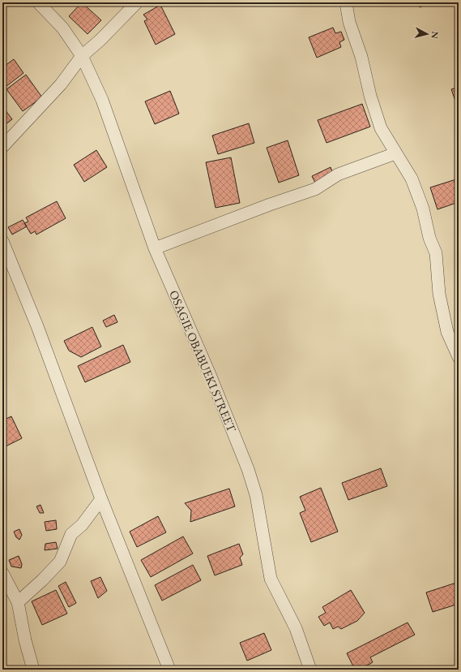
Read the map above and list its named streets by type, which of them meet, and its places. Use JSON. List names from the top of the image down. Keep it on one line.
{"streets":{"street":["OSAGIE OBABUEKI STREET"]},"north":"right"}
